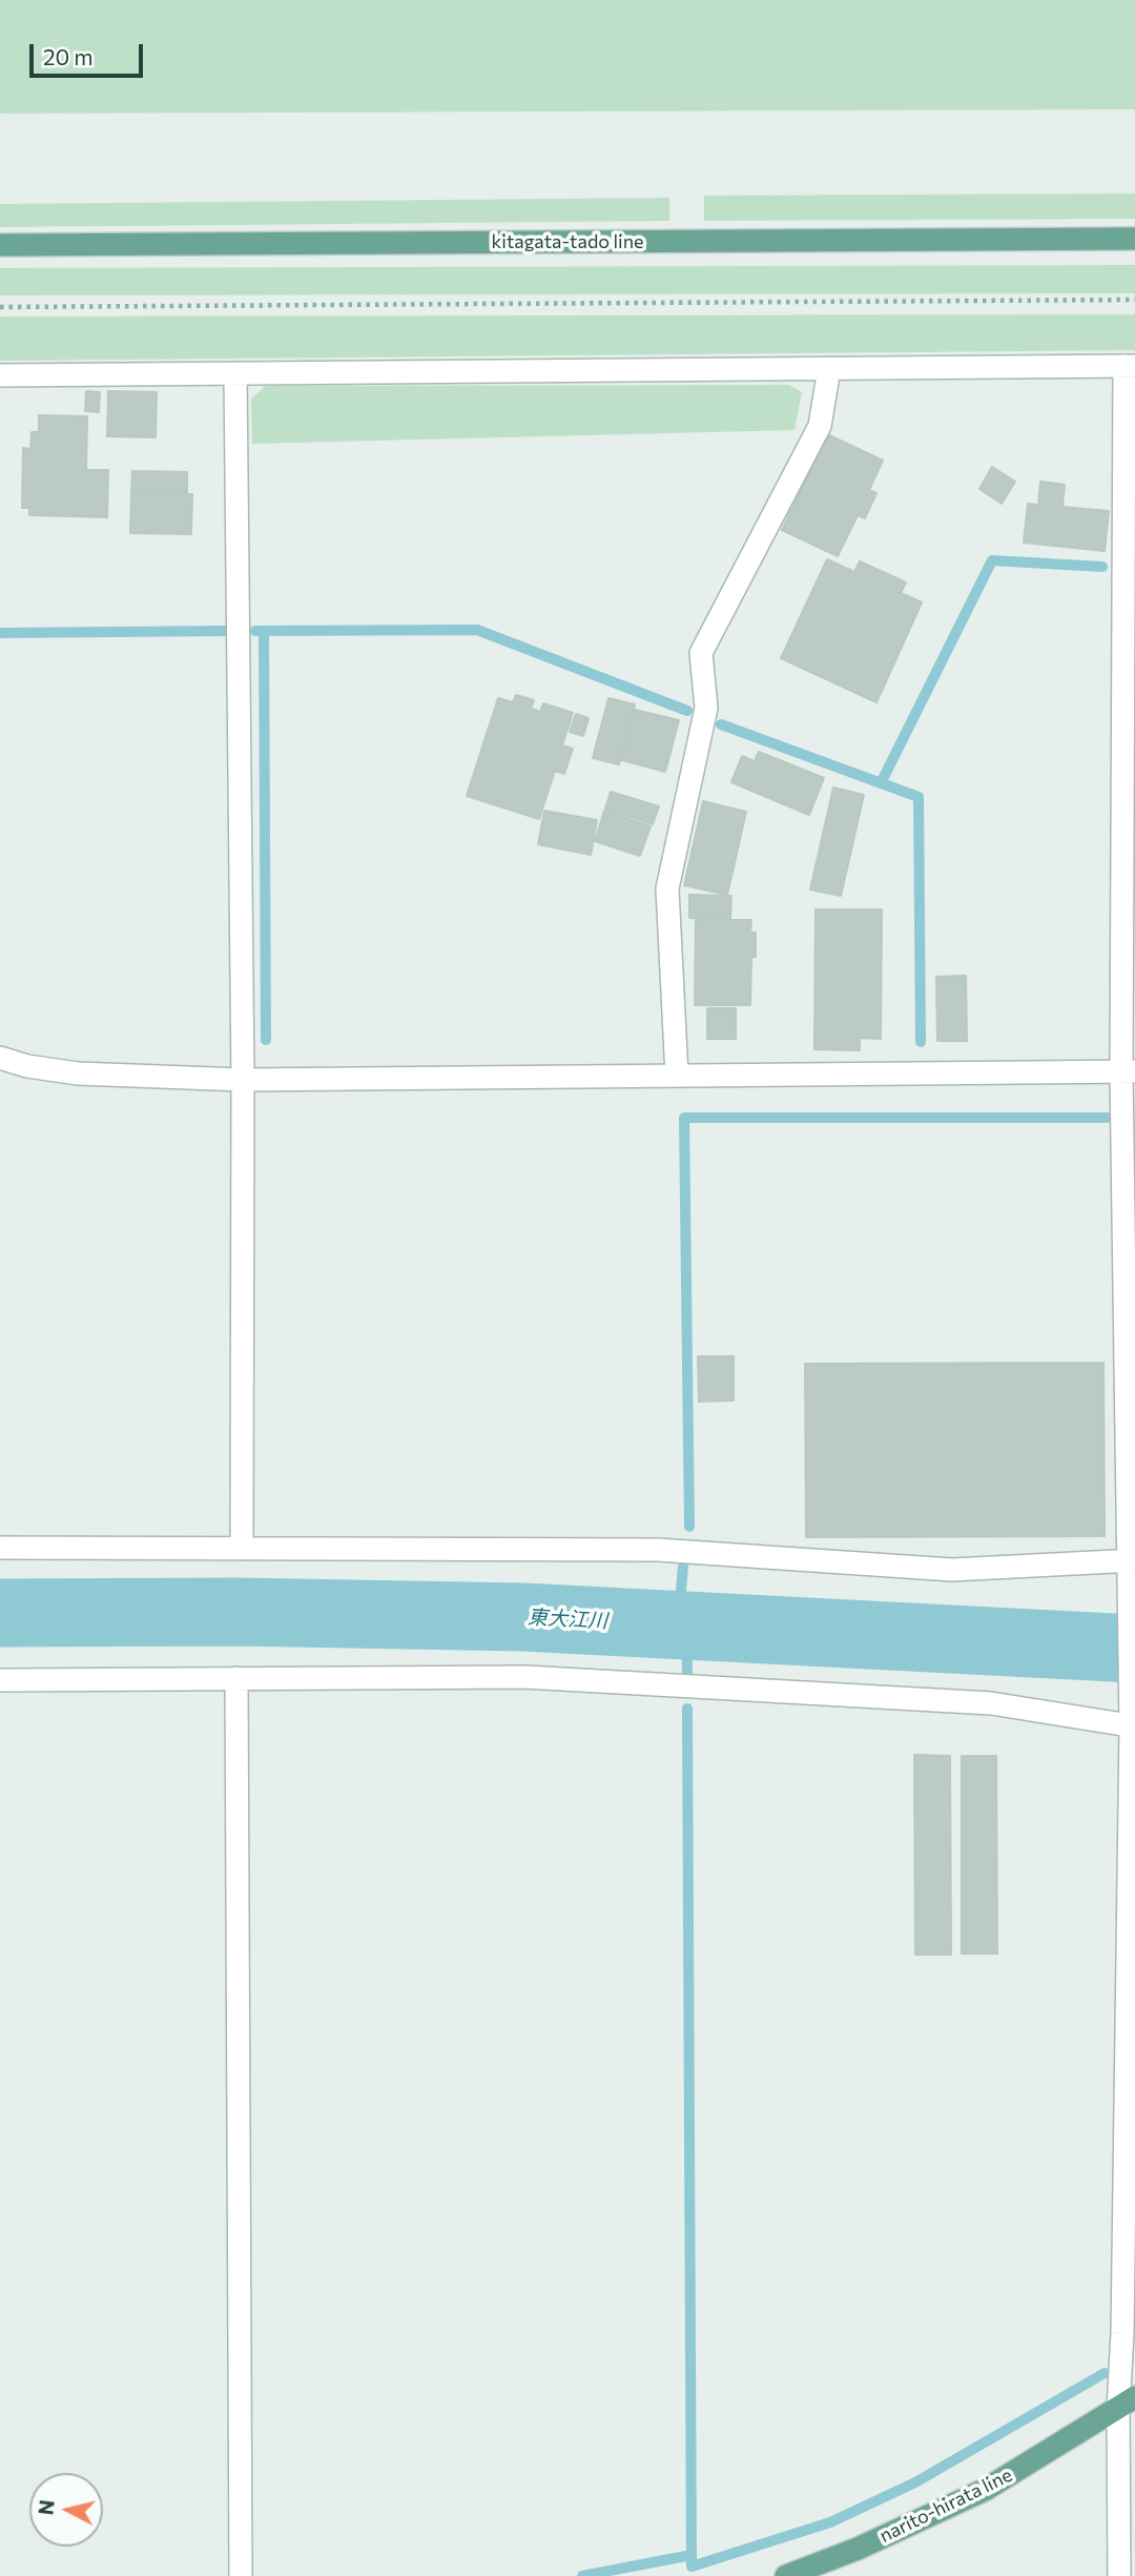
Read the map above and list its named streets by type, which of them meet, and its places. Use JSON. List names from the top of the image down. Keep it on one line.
{"streets":{"main road":["kitagata-tado line","narito-hirata line"]},"water":["東大江川"],"scale_bar":"20 m","north":"left"}
